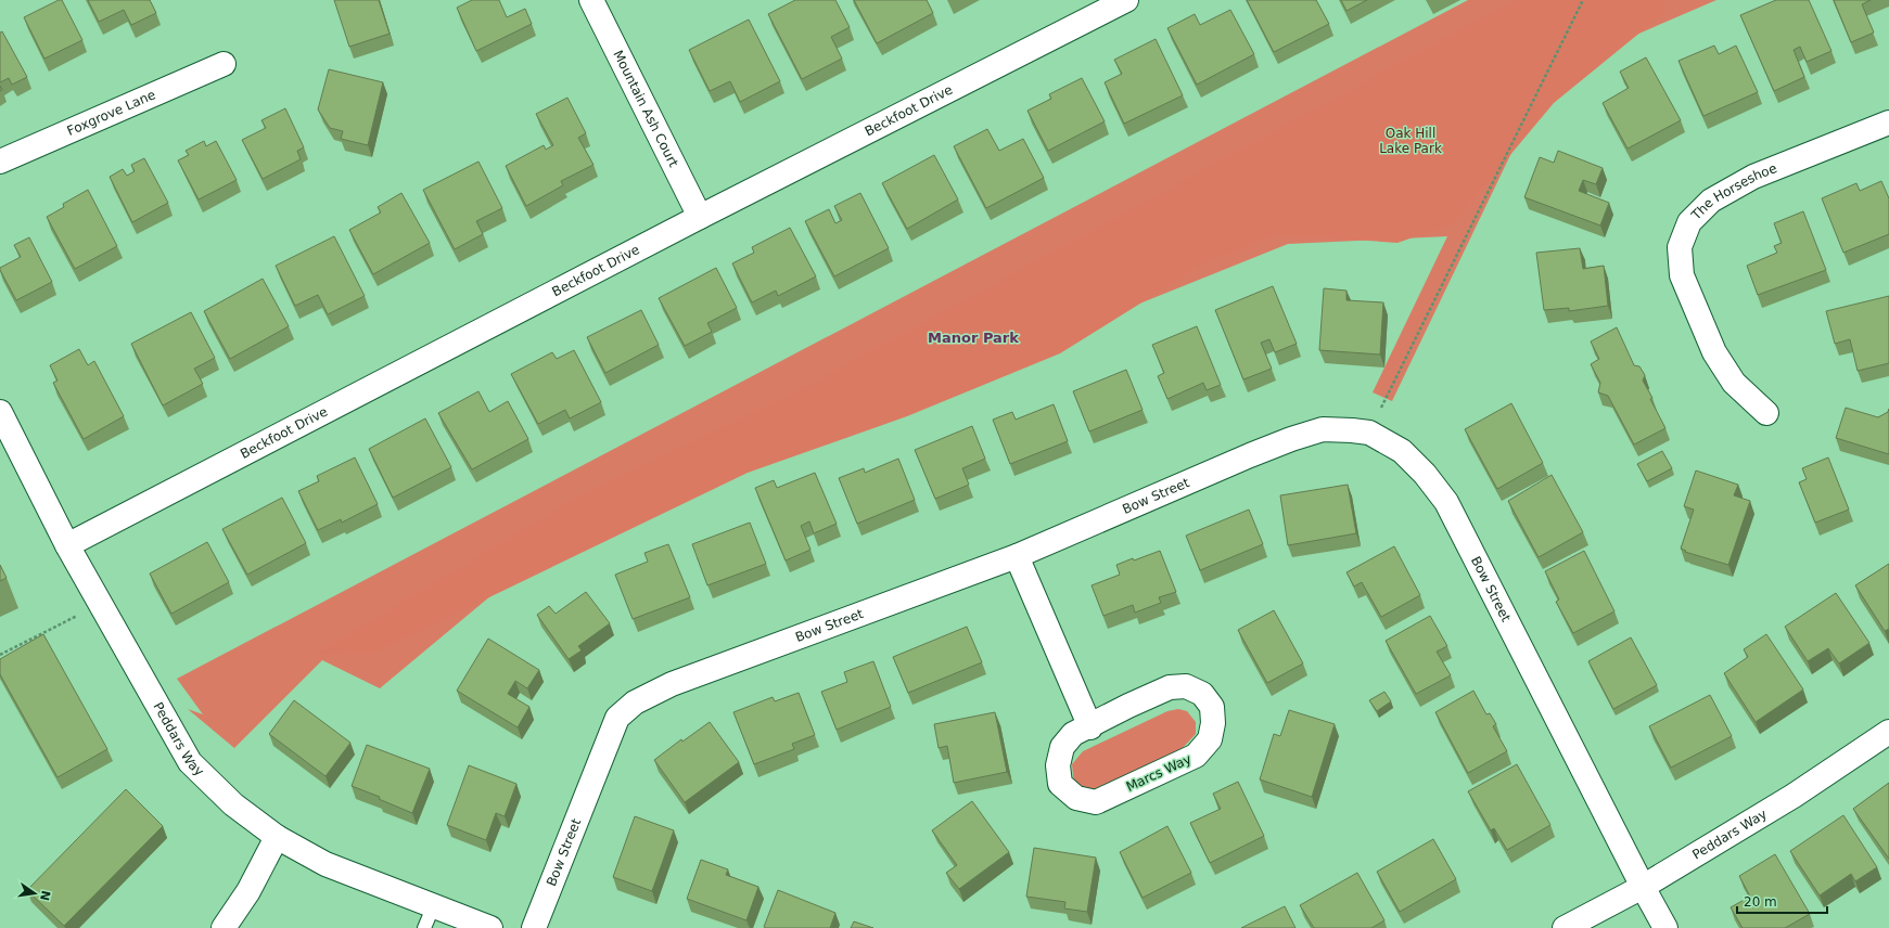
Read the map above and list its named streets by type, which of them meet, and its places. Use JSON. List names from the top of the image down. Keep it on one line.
{"streets":{"street":["Mountain Ash Court","Beckfoot Drive","Foxgrove Lane","The Horseshoe","Bow Street","Peddars Way","Marcs Way"]},"crossings":[["Mountain Ash Court","Beckfoot Drive"],["Beckfoot Drive","Peddars Way"],["Bow Street","Peddars Way"]],"districts":["Manor Park"],"parks":["Oak Hill Lake Park"],"scale_bar":"20 m","north":"right"}
